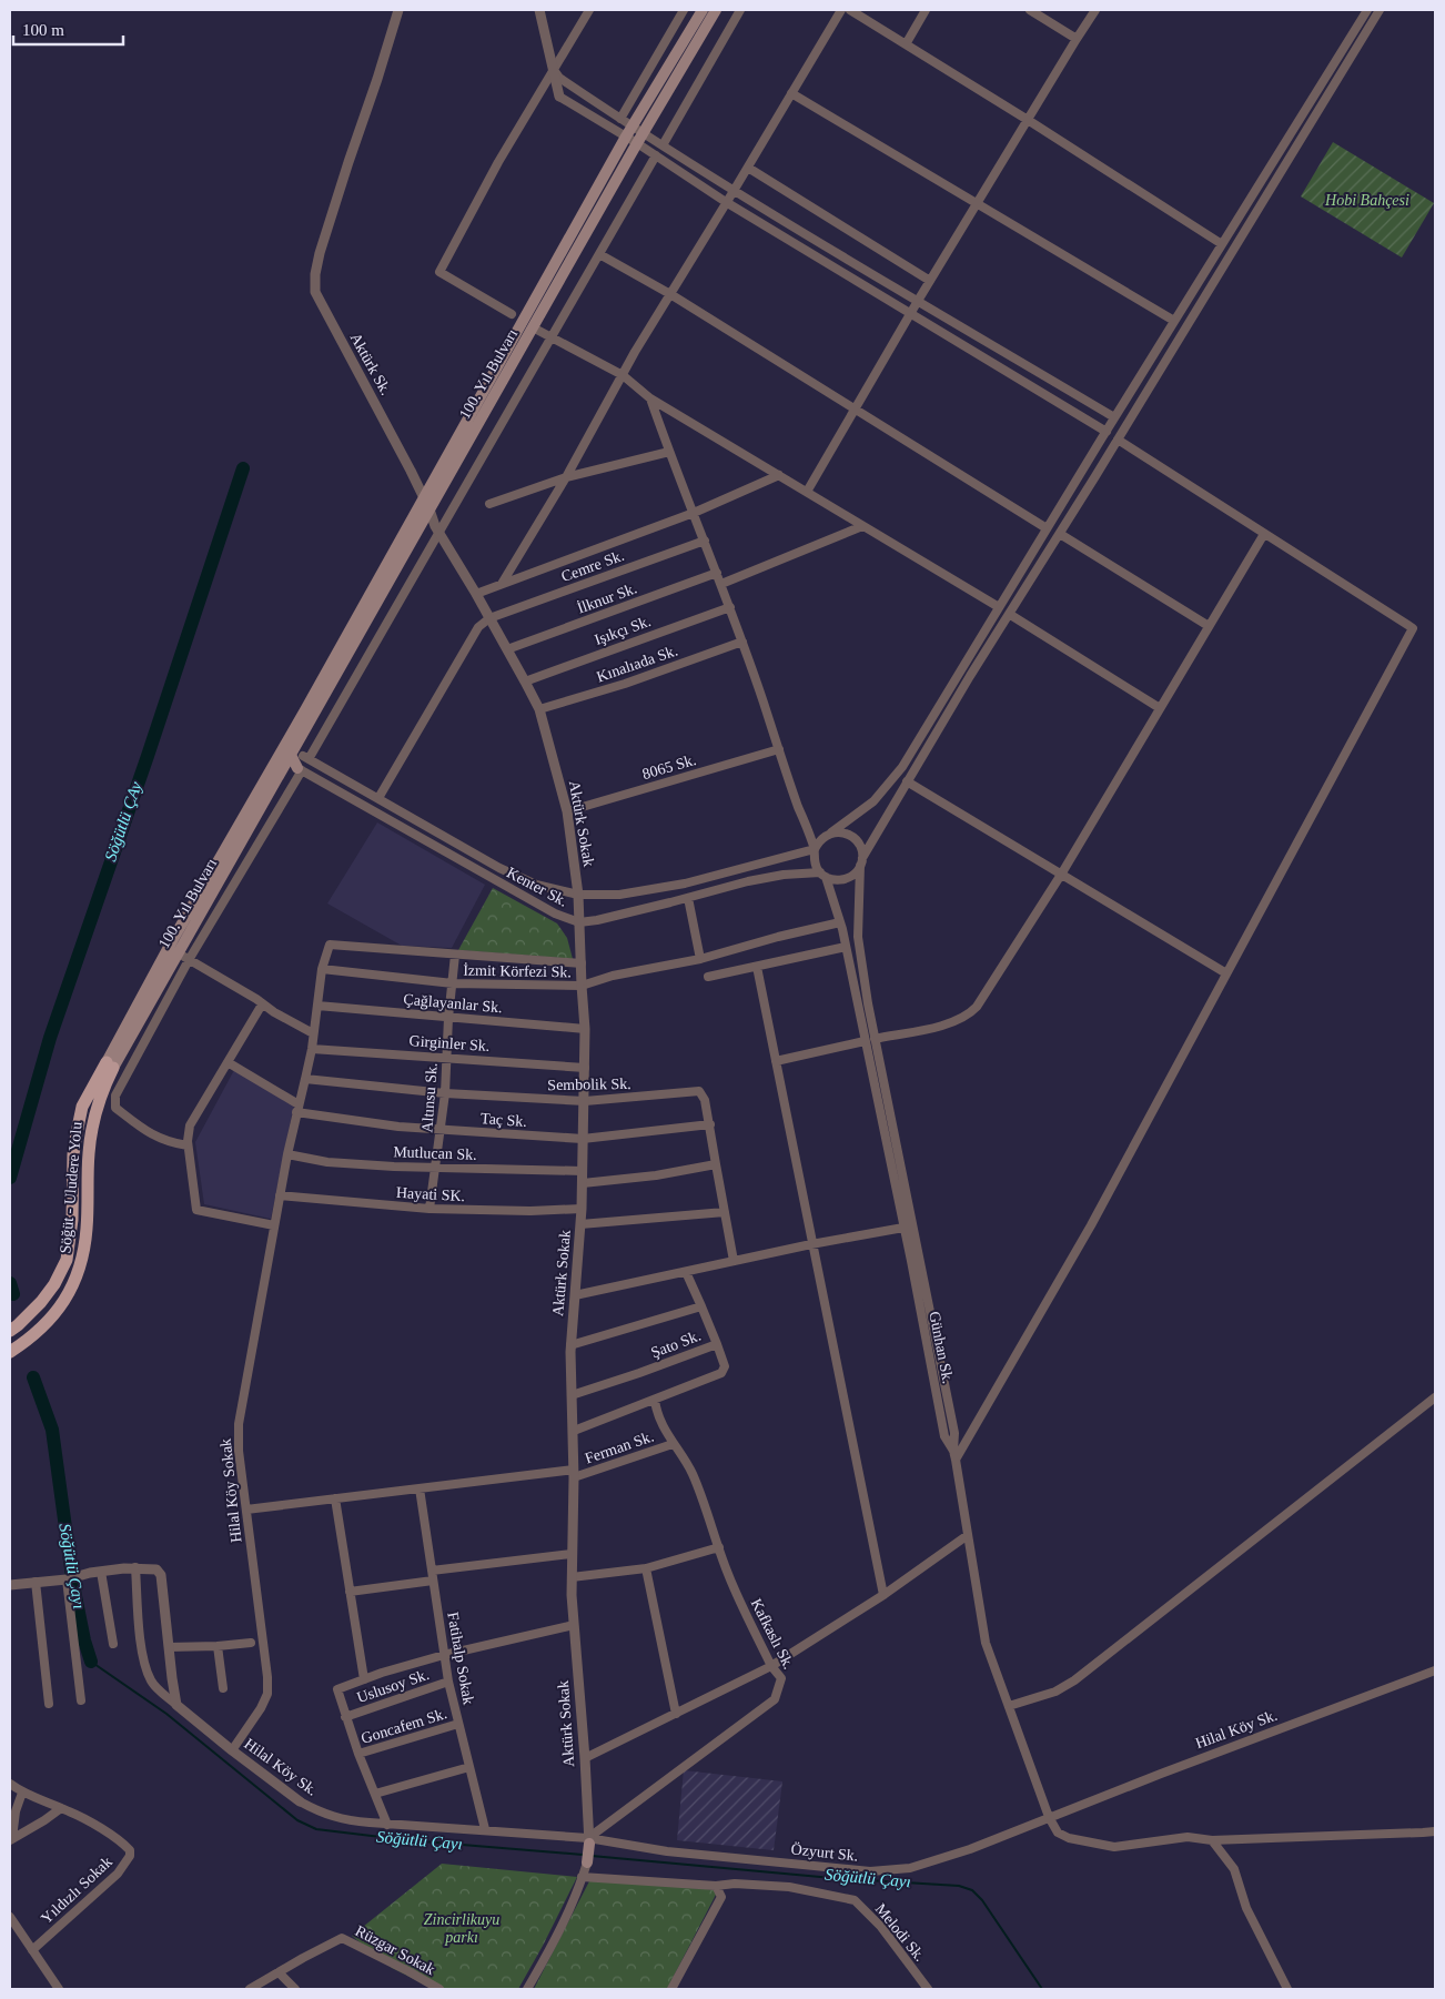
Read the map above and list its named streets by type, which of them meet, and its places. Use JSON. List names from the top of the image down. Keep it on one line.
{"streets":{"main road":["100. Yıl Bulvarı","Söğüt - Uludere Yolu"],"street":["Aktürk Sk.","Cemre Sk.","İlknur Sk.","Işıkçı Sk.","Kınalıada Sk.","8065 Sk.","Aktürk Sokak","Kenter Sk.","İzmit Körfezi Sk.","Çağlayanlar Sk.","Girginler Sk.","Sembolik Sk.","Altınsu Sk.","Taç Sk.","Mutlucan Sk.","Hayati SK.","Şato Sk.","Günhan Sk.","Ferman Sk.","Hilal Köy Sokak","Kafkaslı Sk.","Fatihalp Sokak","Uslusoy Sk.","Goncafem Sk.","Hilal Köy Sk.","Özyurt Sk.","Yıldızlı Sokak","Melodi Sk.","Rüzgar Sokak"]},"crossings":[["Aktürk Sk.","100. Yıl Bulvarı"],["Aktürk Sk.","Cemre Sk."],["Aktürk Sk.","İlknur Sk."],["Aktürk Sk.","Işıkçı Sk."],["Aktürk Sk.","Kınalıada Sk."],["Aktürk Sk.","Aktürk Sokak"],["100. Yıl Bulvarı","Söğüt - Uludere Yolu"],["Kınalıada Sk.","Aktürk Sokak"],["8065 Sk.","Aktürk Sokak"],["Aktürk Sokak","Kenter Sk."],["Aktürk Sokak","İzmit Körfezi Sk."],["Aktürk Sokak","Çağlayanlar Sk."],["Aktürk Sokak","Girginler Sk."],["Aktürk Sokak","Sembolik Sk."],["Aktürk Sokak","Taç Sk."],["Aktürk Sokak","Mutlucan Sk."],["Aktürk Sokak","Hayati SK."],["Aktürk Sokak","Şato Sk."],["Aktürk Sokak","Ferman Sk."],["Aktürk Sokak","Kafkaslı Sk."],["Aktürk Sokak","Hilal Köy Sk."],["Aktürk Sokak","Özyurt Sk."],["Kenter Sk.","Günhan Sk."],["İzmit Körfezi Sk.","Altınsu Sk."],["İzmit Körfezi Sk.","Günhan Sk."],["Çağlayanlar Sk.","Altınsu Sk."],["Girginler Sk.","Altınsu Sk."],["Sembolik Sk.","Altınsu Sk."],["Sembolik Sk.","Taç Sk."],["Altınsu Sk.","Taç Sk."],["Altınsu Sk.","Mutlucan Sk."],["Altınsu Sk.","Hayati SK."],["Taç Sk.","Hilal Köy Sokak"],["Mutlucan Sk.","Hilal Köy Sokak"],["Hayati SK.","Hilal Köy Sokak"],["Günhan Sk.","Hilal Köy Sk."],["Günhan Sk.","Özyurt Sk."],["Ferman Sk.","Hilal Köy Sokak"],["Ferman Sk.","Kafkaslı Sk."],["Ferman Sk.","Fatihalp Sokak"],["Hilal Köy Sokak","Hilal Köy Sk."],["Kafkaslı Sk.","Hilal Köy Sk."],["Kafkaslı Sk.","Özyurt Sk."],["Fatihalp Sokak","Uslusoy Sk."],["Fatihalp Sokak","Goncafem Sk."],["Fatihalp Sokak","Hilal Köy Sk."],["Hilal Köy Sk.","Özyurt Sk."]],"water":["Söğütlü ÇAy","Söğütlü Çayı"],"parks":["Hobi Bahçesi","Zincirlikuyu parkı"],"scale_bar":"100 m"}
